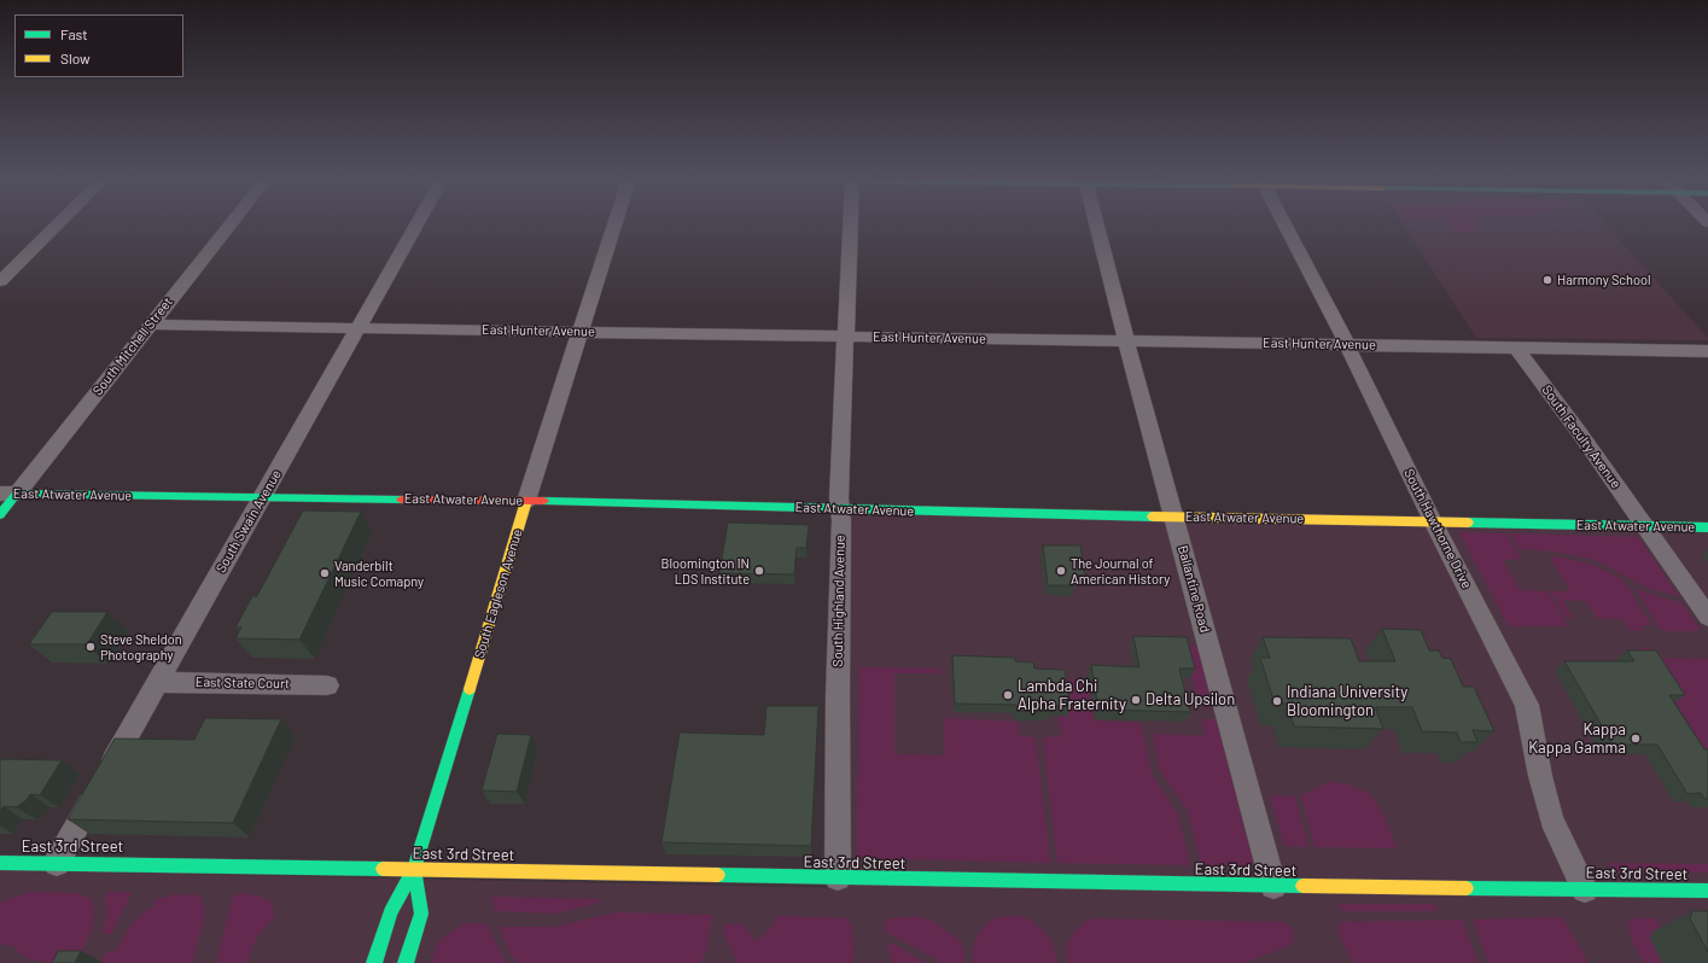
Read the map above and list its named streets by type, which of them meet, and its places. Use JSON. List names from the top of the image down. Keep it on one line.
{"streets":{"main road":["South Mitchell Street","East Atwater Avenue","South Eagleson Avenue","East 3rd Street"],"street":["East Hunter Avenue","South Faculty Avenue","South Swain Avenue","South Hawthorne Drive","Ballantine Road","South Highland Avenue","East State Court"]},"crossings":[["East Hunter Avenue","South Mitchell Street"],["East Hunter Avenue","South Faculty Avenue"],["East Hunter Avenue","South Swain Avenue"],["East Hunter Avenue","South Hawthorne Drive"],["East Hunter Avenue","Ballantine Road"],["East Hunter Avenue","South Eagleson Avenue"],["East Hunter Avenue","South Highland Avenue"],["South Mitchell Street","East Atwater Avenue"],["South Faculty Avenue","East Atwater Avenue"],["East Atwater Avenue","South Swain Avenue"],["East Atwater Avenue","South Hawthorne Drive"],["East Atwater Avenue","Ballantine Road"],["East Atwater Avenue","South Eagleson Avenue"],["East Atwater Avenue","South Highland Avenue"],["South Swain Avenue","East State Court"],["South Swain Avenue","East 3rd Street"],["South Hawthorne Drive","East 3rd Street"],["Ballantine Road","East 3rd Street"],["South Eagleson Avenue","East 3rd Street"],["South Highland Avenue","East 3rd Street"]],"places":["Harmony School","Bloomington IN LDS Institute","The Journal of American History","Vanderbilt Music Comapny","Steve Sheldon Photography","Lambda Chi Alpha Fraternity","Delta Upsilon","Indiana University Bloomington","Kappa Kappa Gamma"],"legend":["Fast","Slow"]}
